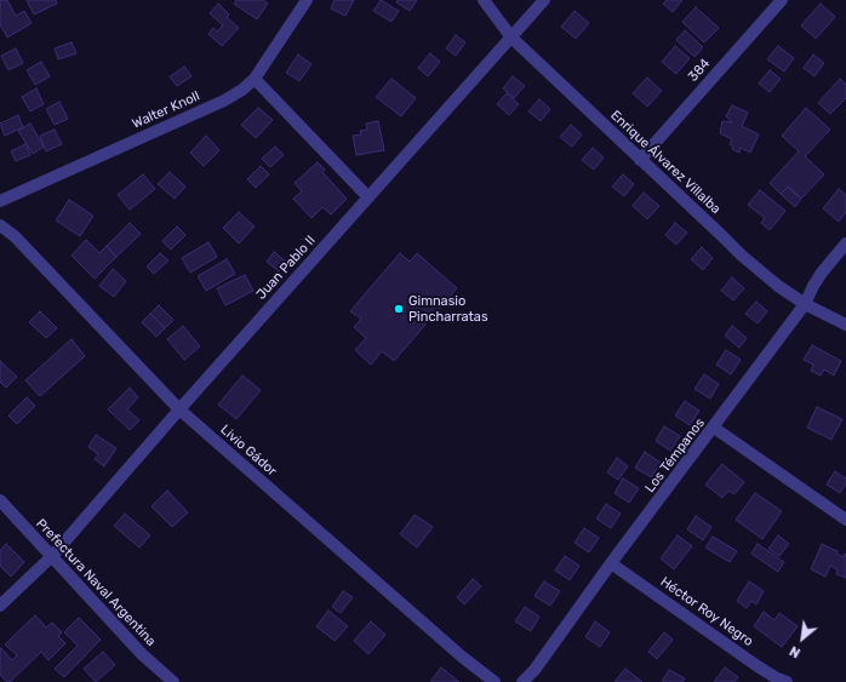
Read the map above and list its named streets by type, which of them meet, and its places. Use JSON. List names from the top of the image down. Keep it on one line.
{"streets":{"street":["384","Walter Knoll","Enrique Álvarez Villalba","Juan Pablo II","Livio Gádor","Los Témpanos","Prefectura Naval Argentina","Héctor Roy Negro"]},"crossings":[["384","Enrique Álvarez Villalba"],["Enrique Álvarez Villalba","Juan Pablo II"],["Enrique Álvarez Villalba","Los Témpanos"],["Juan Pablo II","Livio Gádor"],["Juan Pablo II","Prefectura Naval Argentina"],["Los Témpanos","Héctor Roy Negro"]],"places":["Gimnasio Pincharratas"],"north":"bottom left"}
